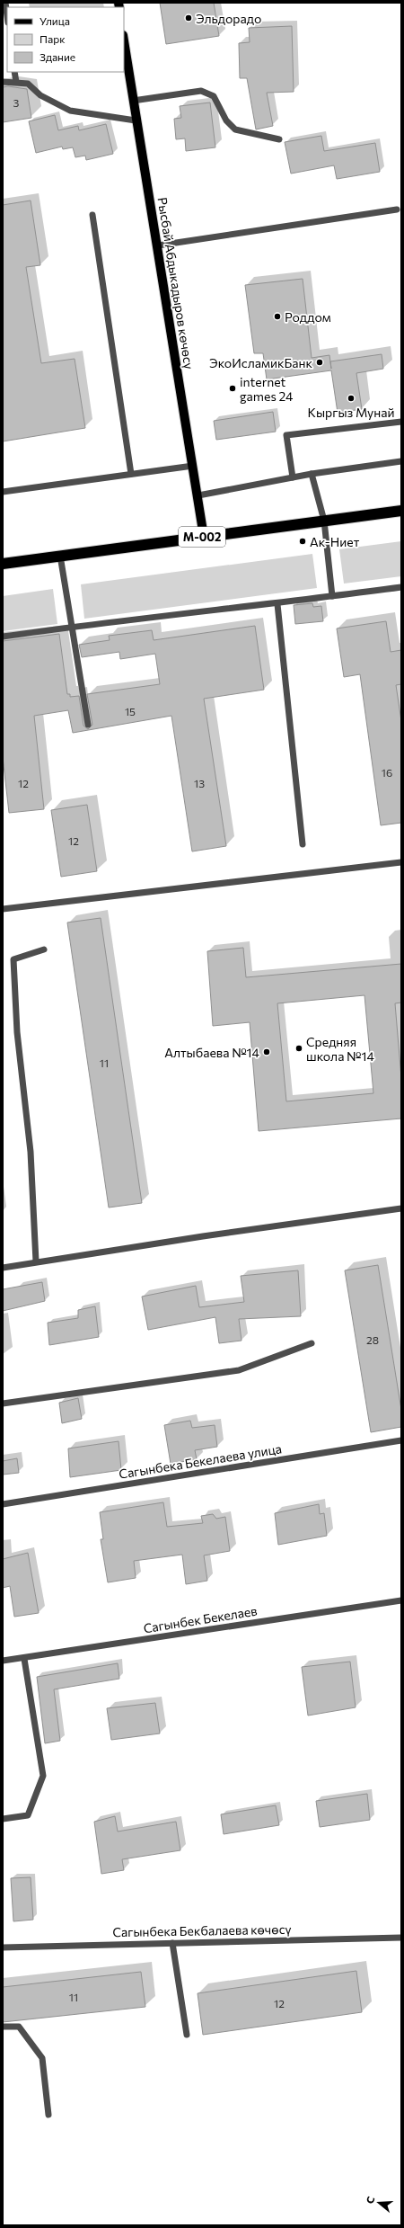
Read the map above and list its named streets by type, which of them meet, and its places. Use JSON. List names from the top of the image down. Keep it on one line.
{"streets":{"highway":["M-002"],"main road":["Рысбай Абдыкадыров көчөсү"],"street":["Сагынбека Бекелаева улица","Сагынбек Бекелаев","Сагынбека Бекбалаева көчөсү"]},"crossings":[["Рысбай Абдыкадыров көчөсү","M-002"]],"places":["Эльдорадо","Роддом","ЭкоИсламикБанк","internet games 24","Кыргыз Мунай","Ак-Ниет","Средняя школа №14","Алтыбаева №14"],"house_numbers":["3","15","16","12","13","12","11","28","11","12"],"legend":["Улица","Парк","Здание"],"north":"left"}
